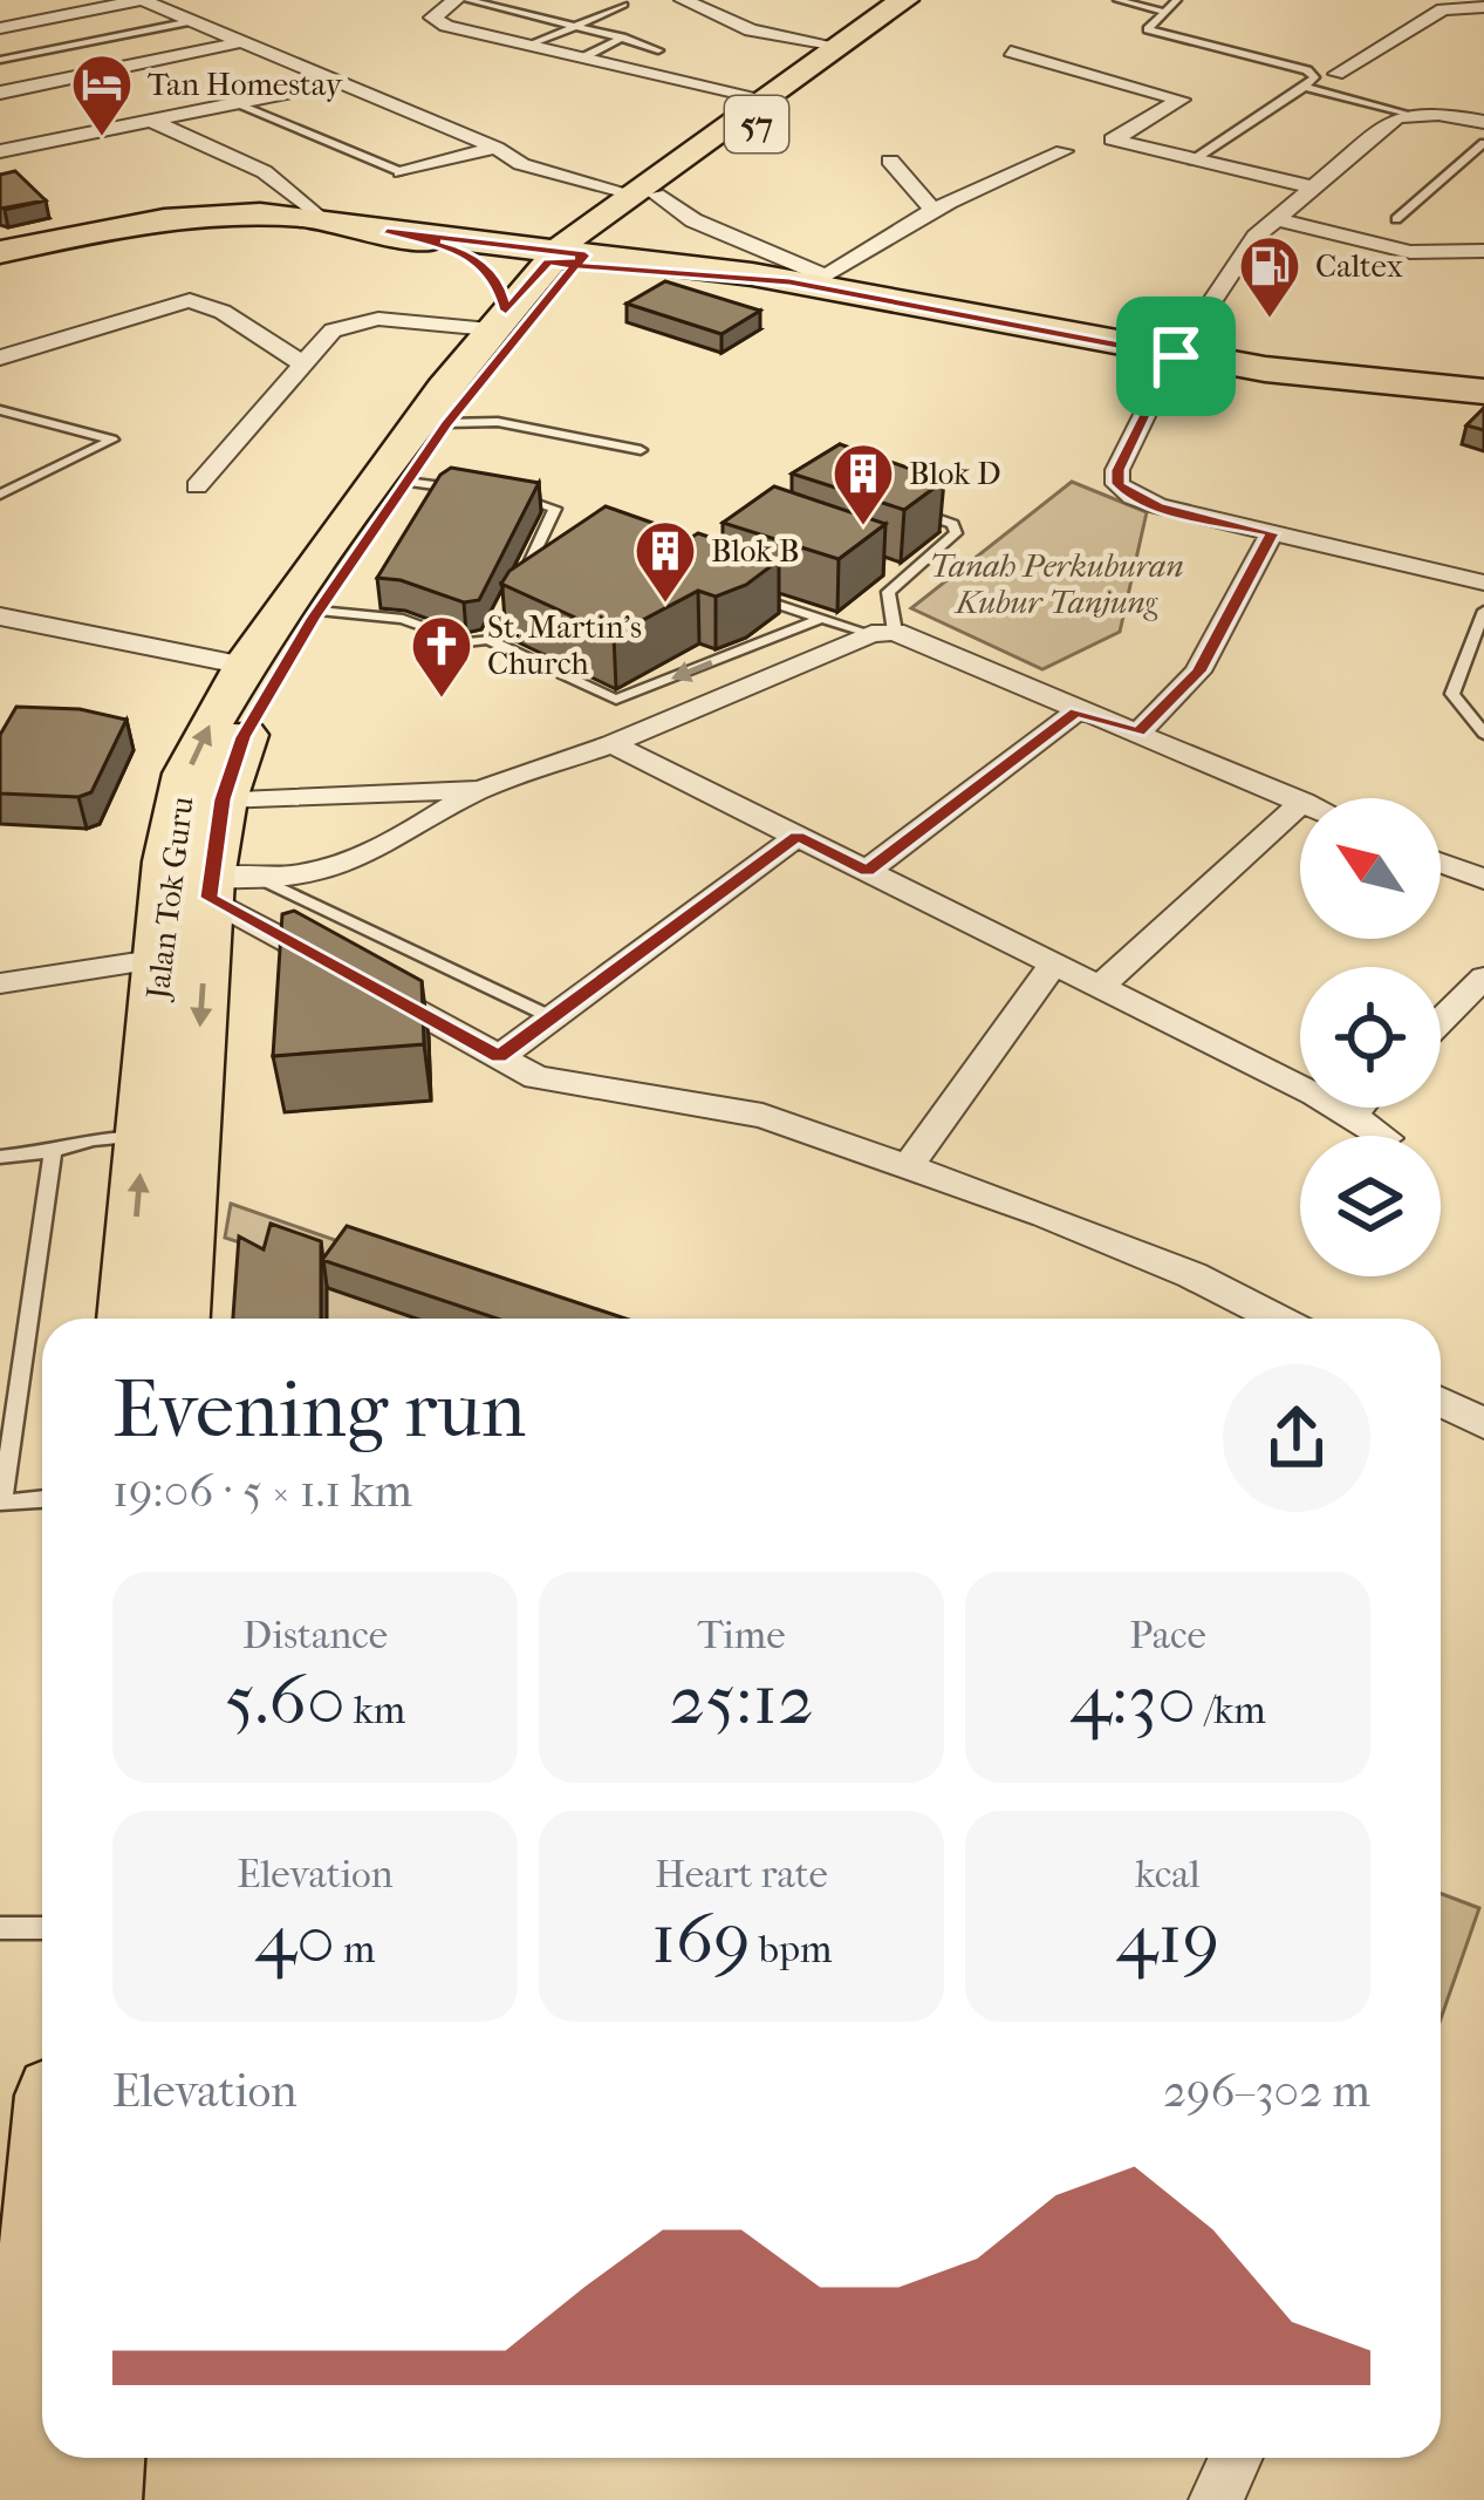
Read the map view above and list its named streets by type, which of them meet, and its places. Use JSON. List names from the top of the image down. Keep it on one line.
{"streets":{"main road":["57","Jalan Tok Guru"]},"parks":["Tanah Perkuburan Kubur Tanjung"],"places":{"hotel":["Tan Homestay"],"fuel station":["Caltex"],"building":["Blok D","Blok B"],"church":["St. Martin's Church"]},"north":"top left","page":{"heading":["Evening run","19:06 · 5 × 1.1 km"],"stats":[["Distance","5.60 km"],["Time","25:12"],["Pace","4:30 /km"],["Elevation","40 m"],["Heart rate","169 bpm"],["kcal","419"]],"chart":["Elevation","296–302 m"]}}
